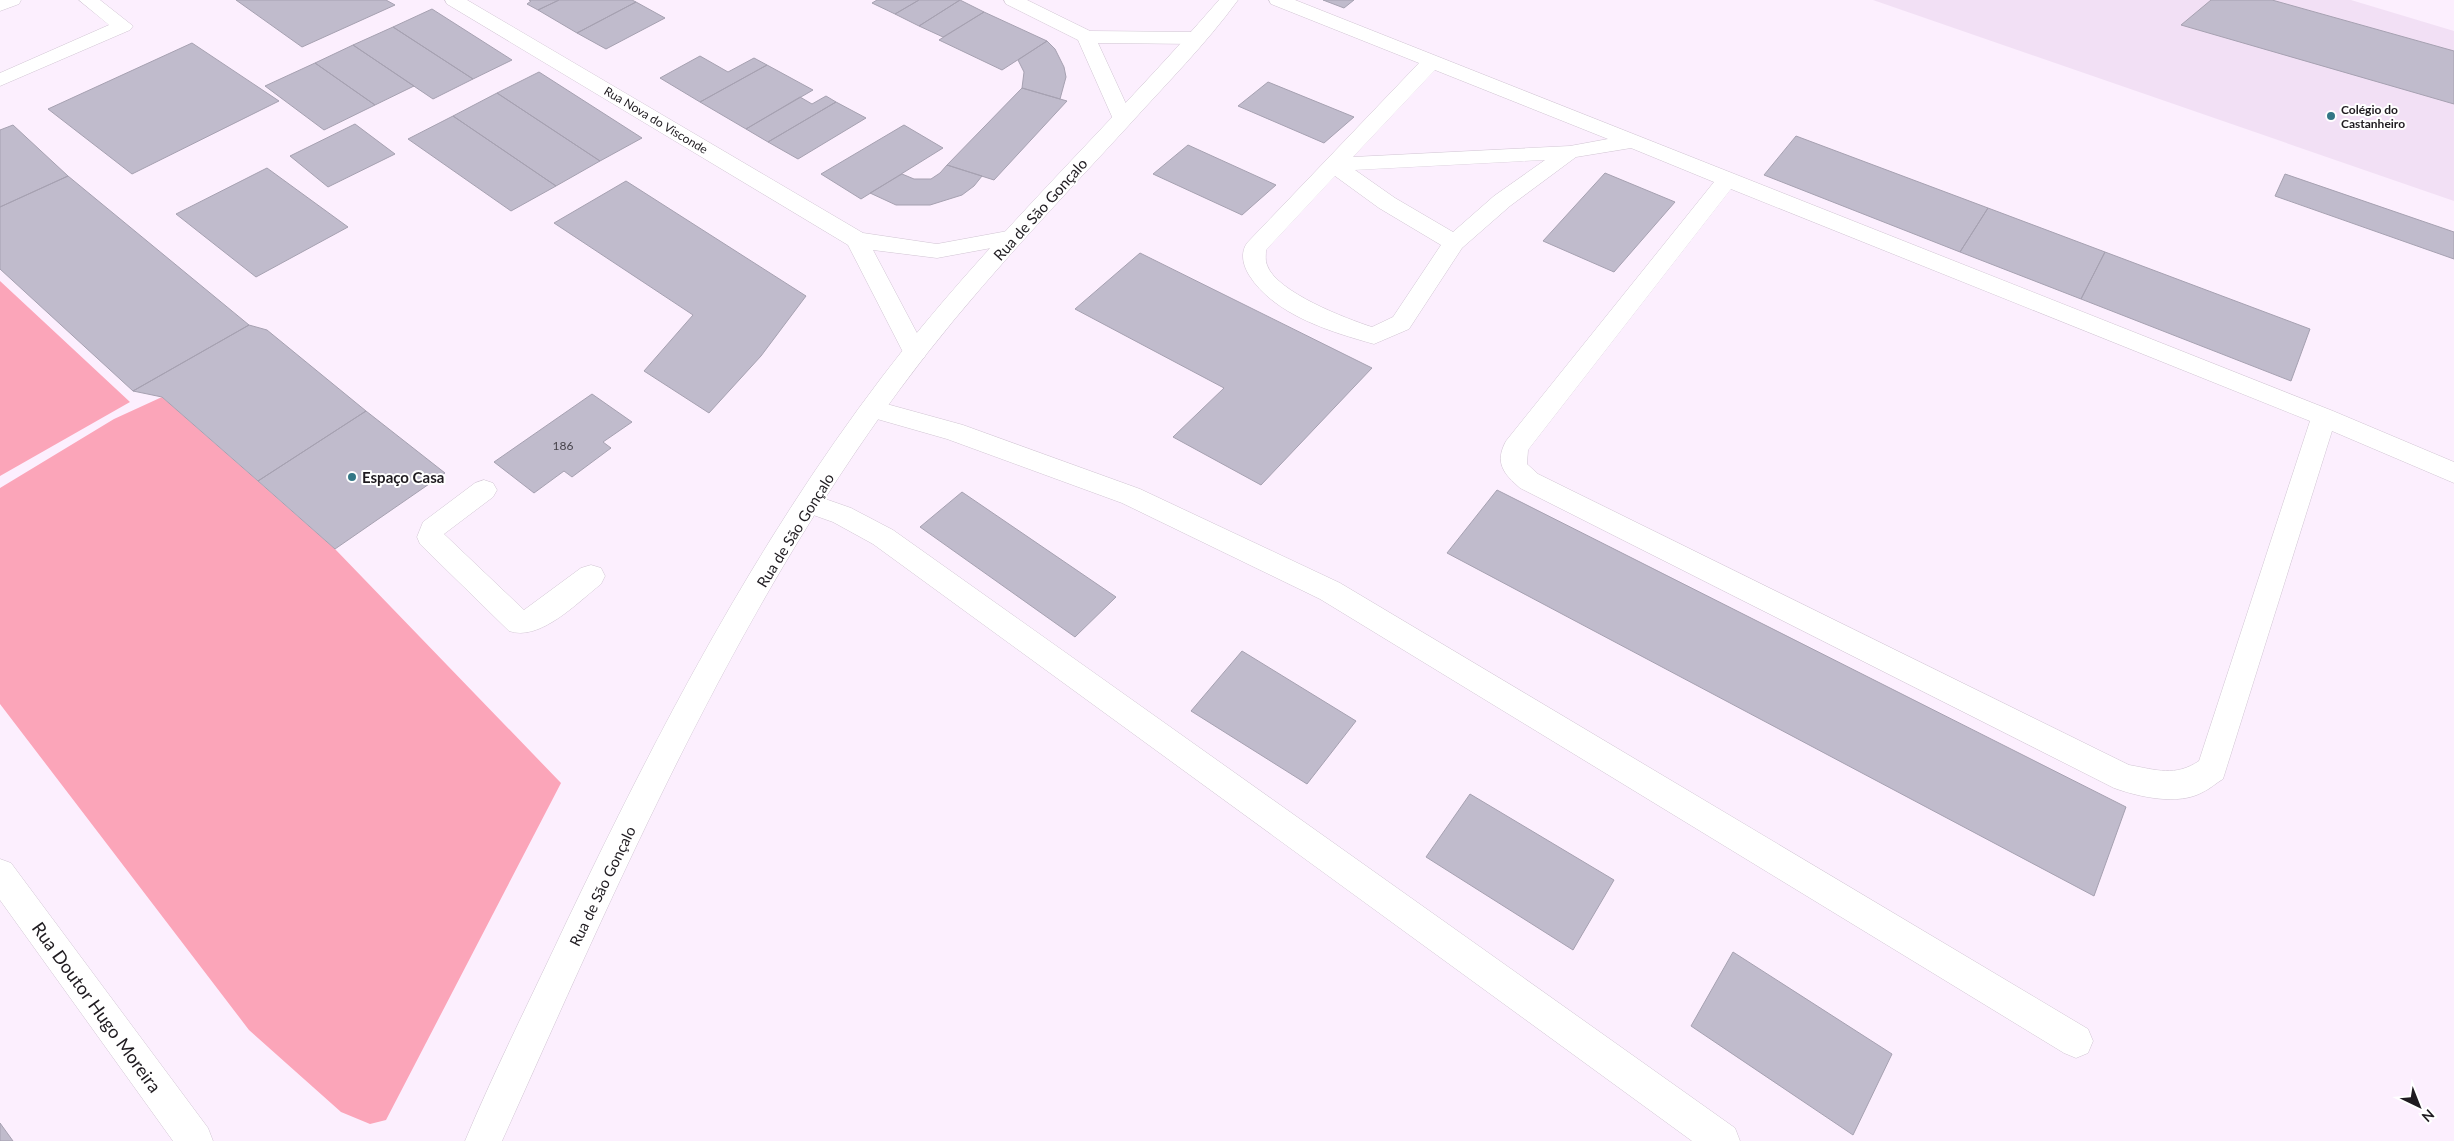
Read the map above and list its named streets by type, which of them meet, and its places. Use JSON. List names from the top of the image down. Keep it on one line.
{"streets":{"street":["Rua Nova do Visconde","Rua de São Gonçalo","Rua Doutor Hugo Moreira"]},"crossings":[["Rua Nova do Visconde","Rua de São Gonçalo"]],"places":["Colégio do Castanheiro","Espaço Casa"],"house_numbers":["186"],"north":"bottom right"}
